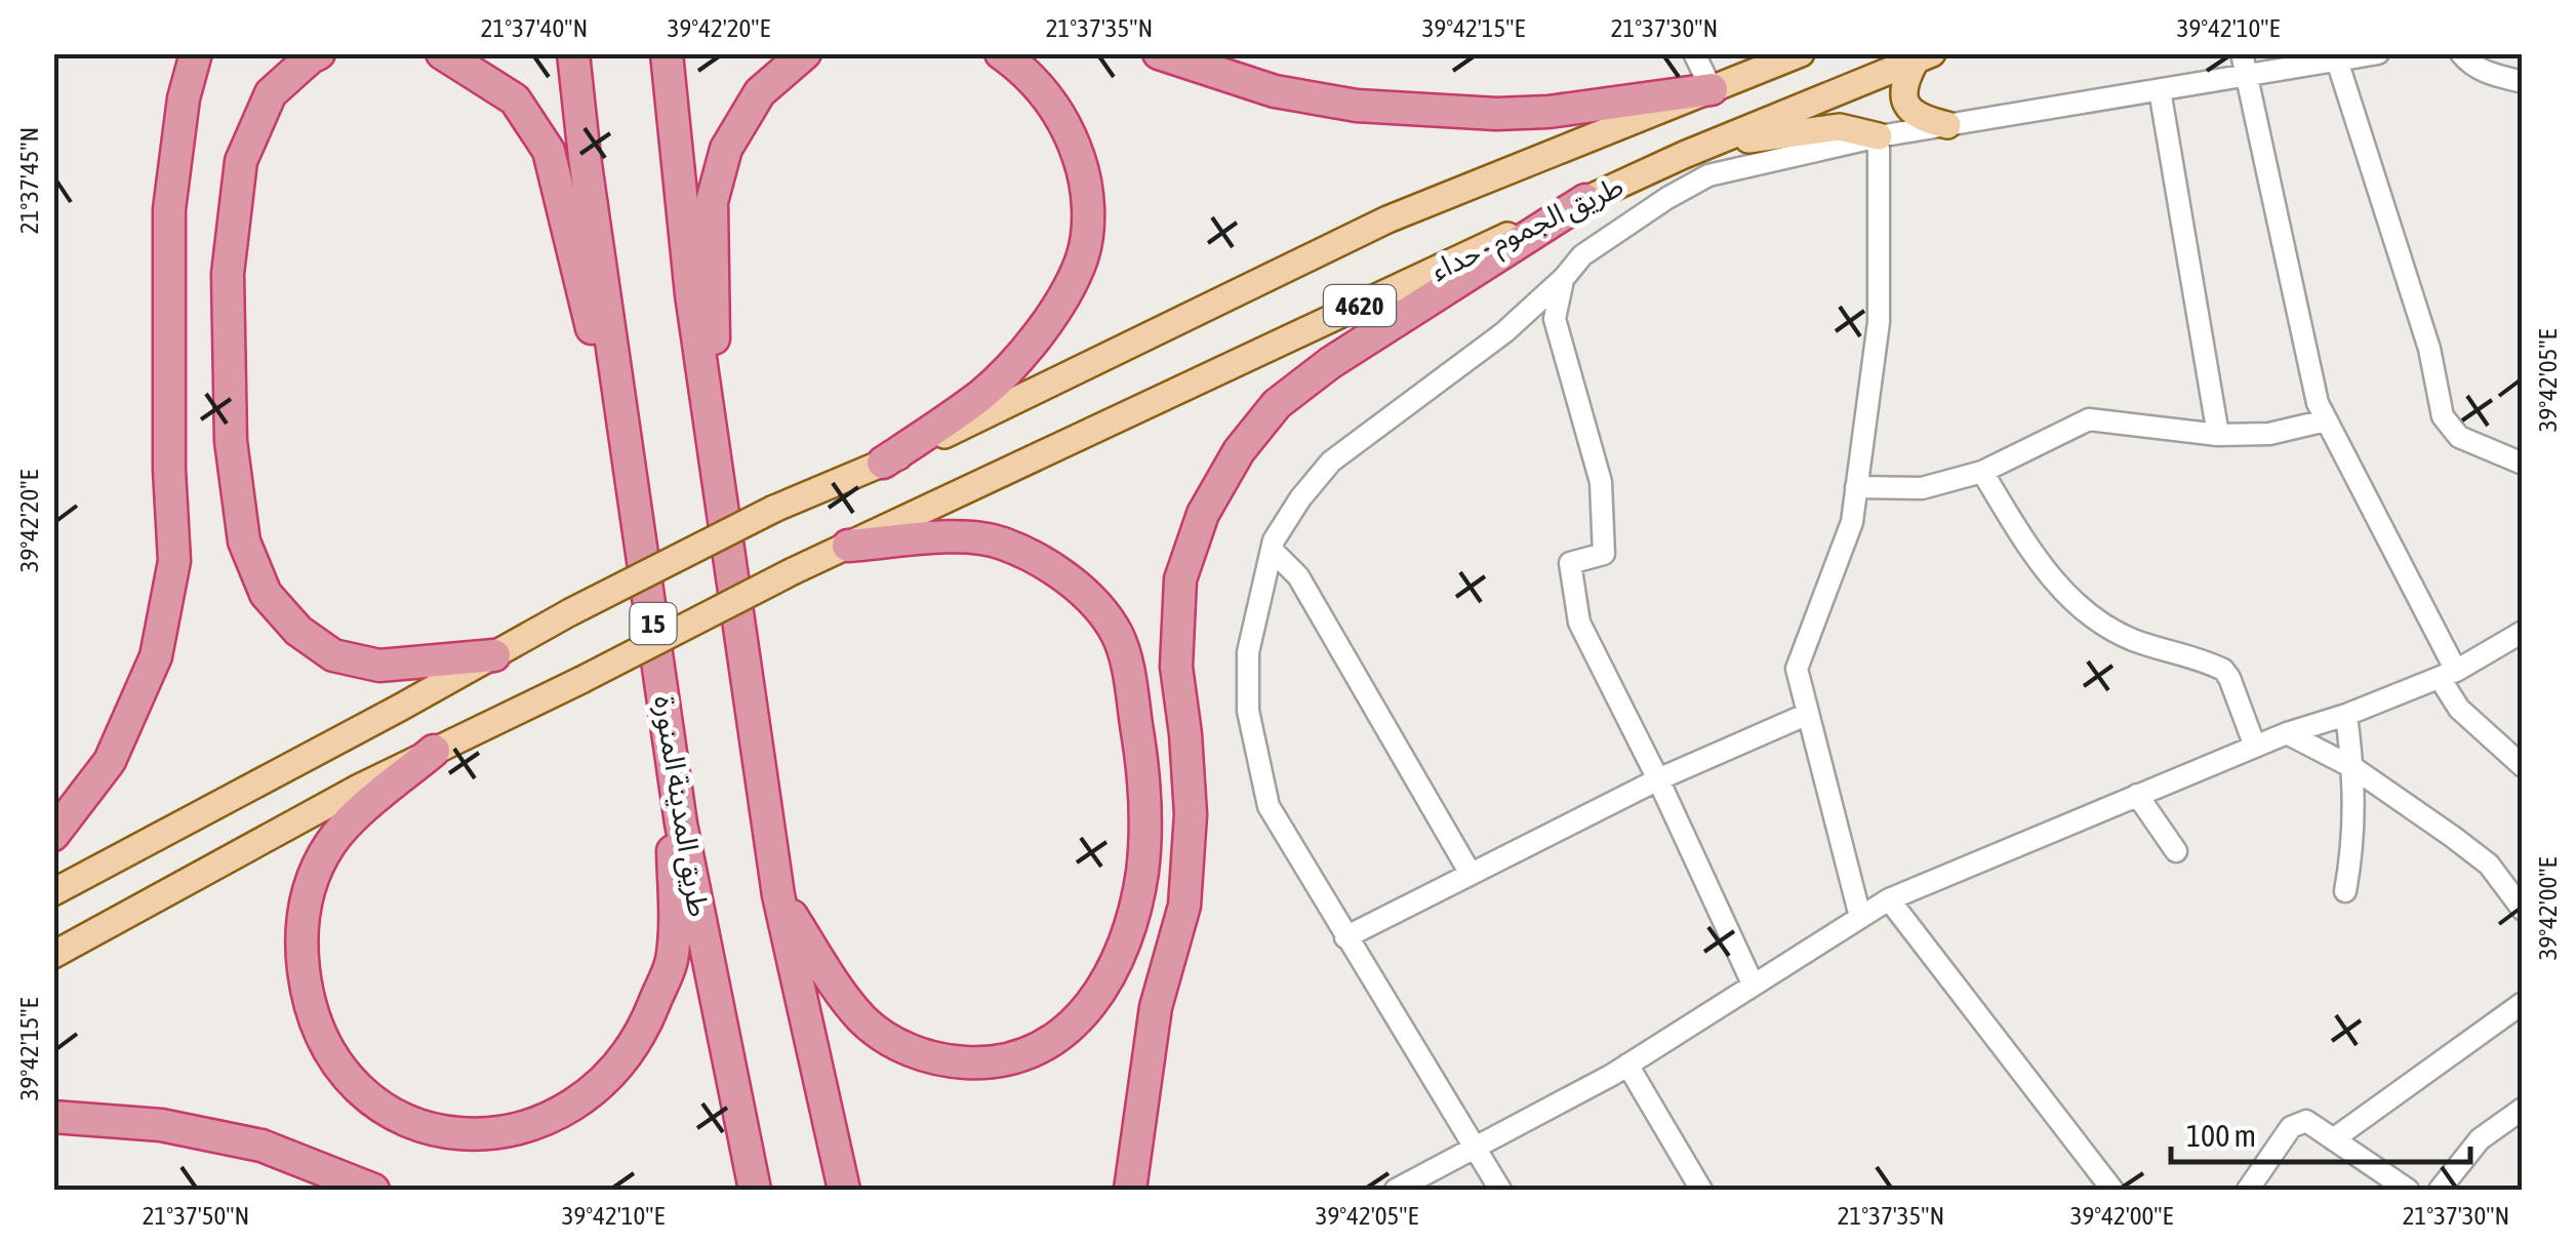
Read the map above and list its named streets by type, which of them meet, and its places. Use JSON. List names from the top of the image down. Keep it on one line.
{"streets":{"highway":["15","طريق المدينة المنورة"],"main road":["طريق الجموم - حداء","4620"]},"scale_bar":"100 m","coordinates":["21°37'40\"N","39°42'20\"E","21°37'35\"N","39°42'15\"E","21°37'30\"N","39°42'10\"E","21°37'45\"N","39°42'05\"E","39°42'00\"E","21°37'50\"N"]}
